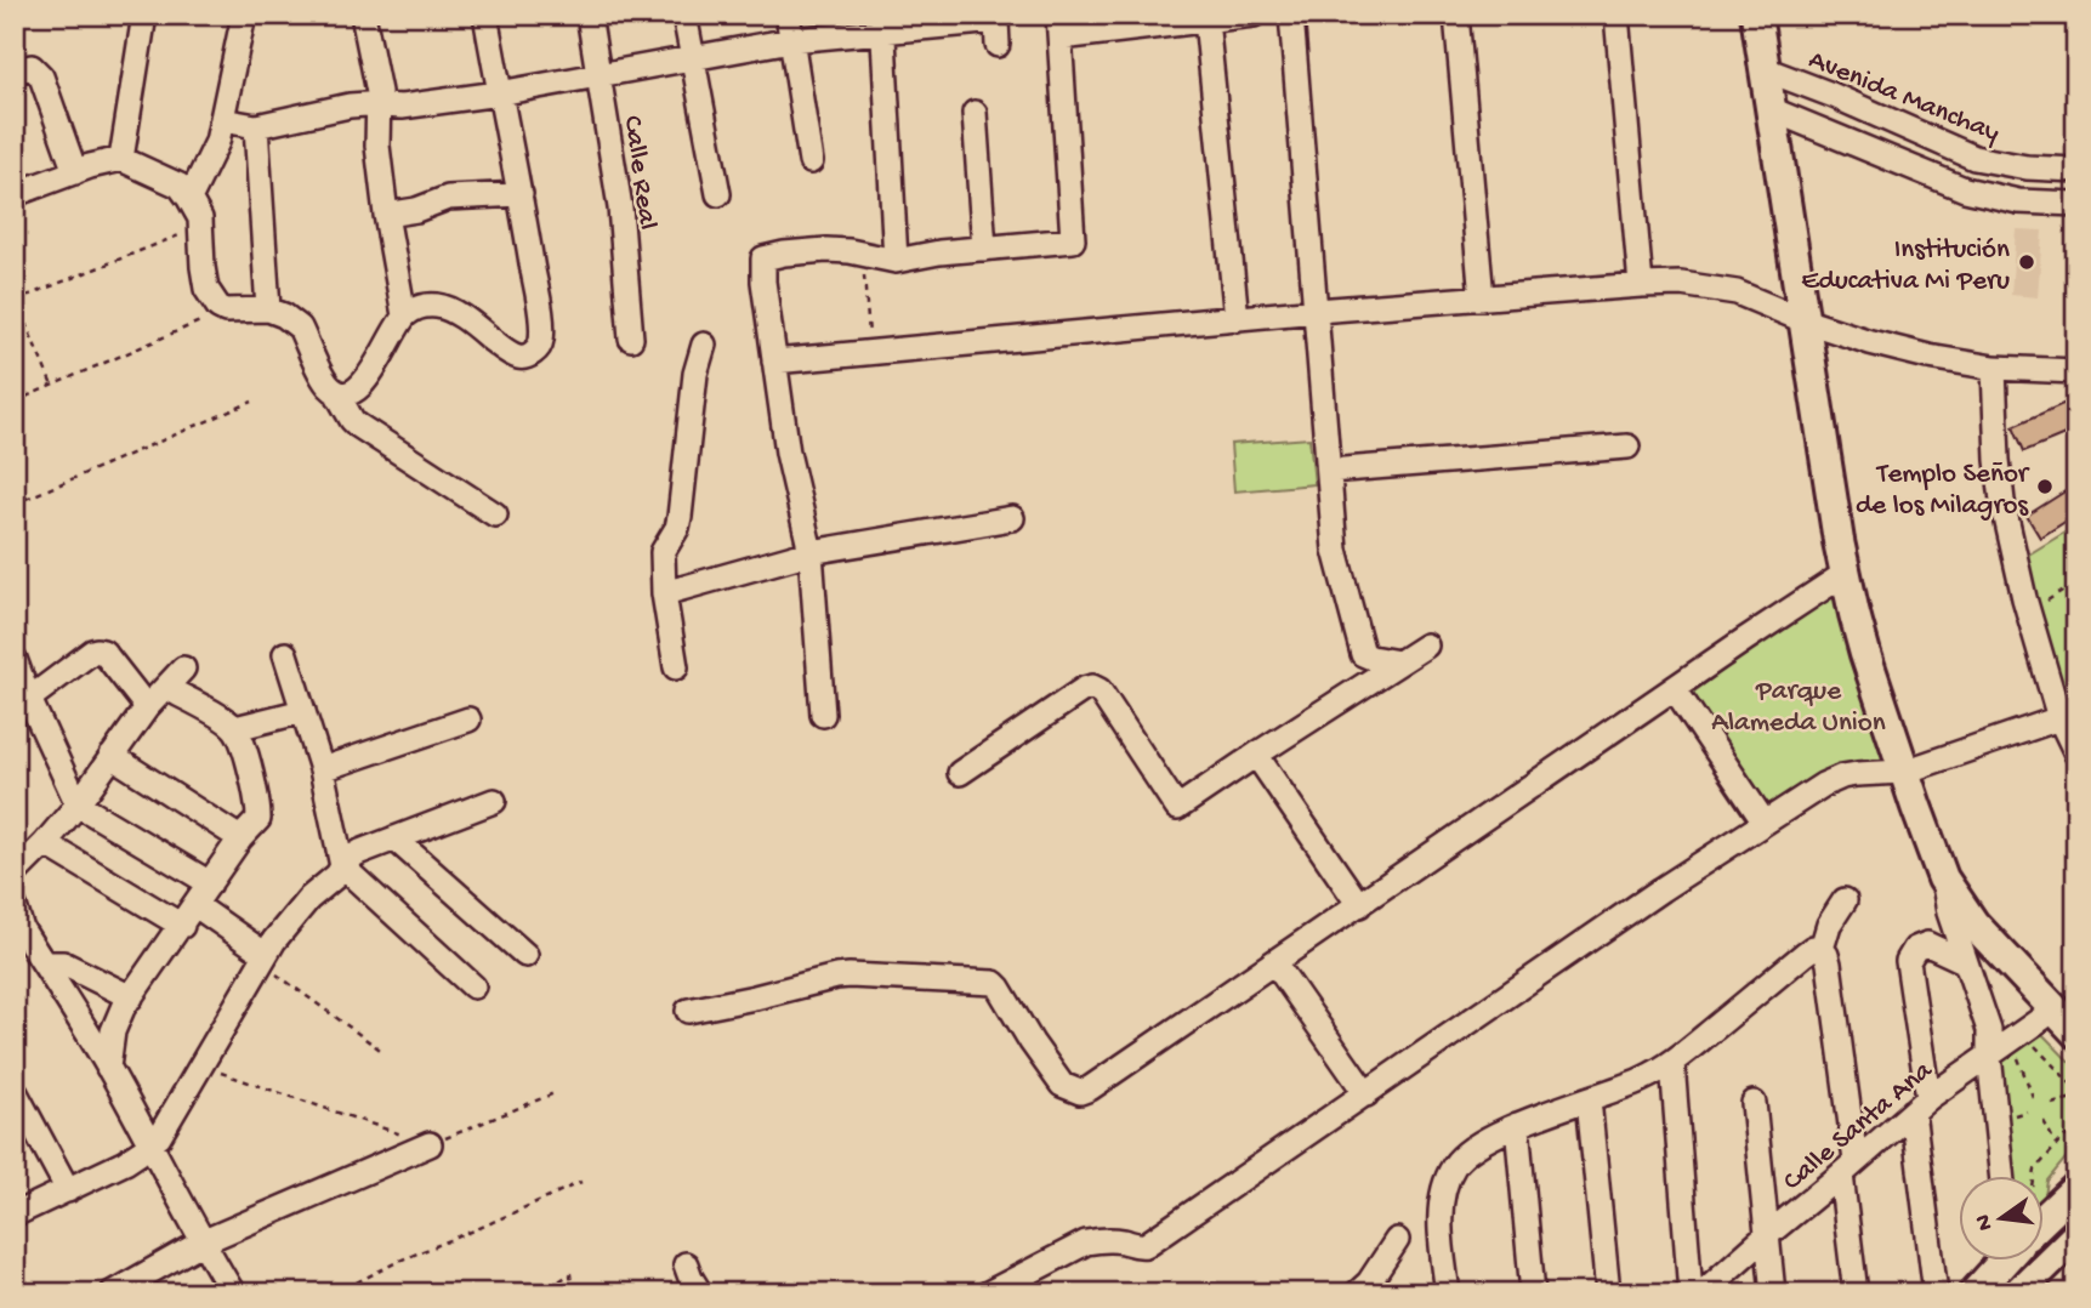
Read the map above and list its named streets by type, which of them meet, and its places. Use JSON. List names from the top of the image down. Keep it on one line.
{"streets":{"street":["Avenida Manchay","Calle Real","Calle Santa Ana"]},"parks":["Parque Alameda Union"],"places":["Institución Educativa Mi Peru","Templo Señor de los Milagros"],"north":"left"}
